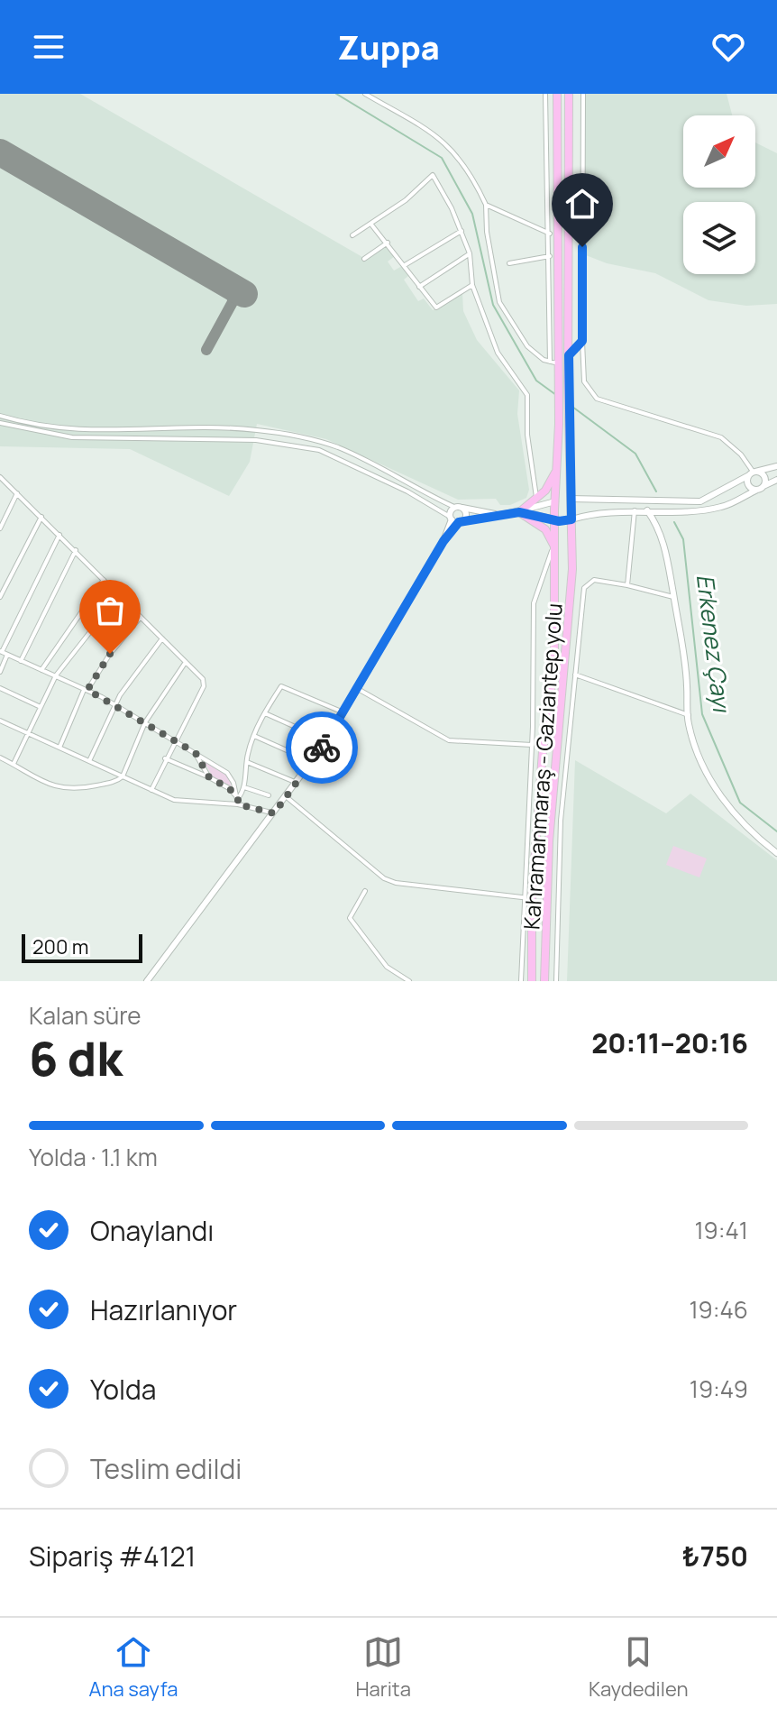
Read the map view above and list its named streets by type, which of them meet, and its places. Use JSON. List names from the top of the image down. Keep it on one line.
{"streets":{"highway":["Kahramanmaraş - Gaziantep yolu"]},"water":["Erkenez Çayı"],"scale_bar":"200 m","north":"top right","page":{"header":"Zuppa","scale":"200 m","heading":["6 dk","Kalan süre","20:11–20:16"],"panel":["Sipariş #4121","₺750"],"bar":"Yolda · 1.1 km","list":[["Onaylandı","19:41"],["Hazırlanıyor","19:46"],["Yolda","19:49"],"Teslim edildi"],"tabs":["Ana sayfa","Harita","Kaydedilen"]}}
